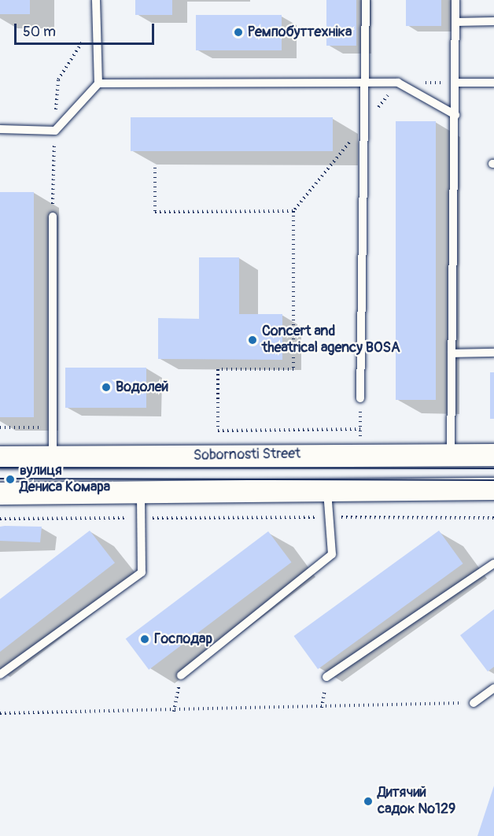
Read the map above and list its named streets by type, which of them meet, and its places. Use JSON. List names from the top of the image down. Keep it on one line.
{"streets":{"main road":["Sobornosti Street"]},"places":["Ремпобуттехніка","Concert and theatrical agency BOSA","Водолей","вулиця Дениса Комара","Господар","Дитячий садок №129"],"scale_bar":"50 m"}
